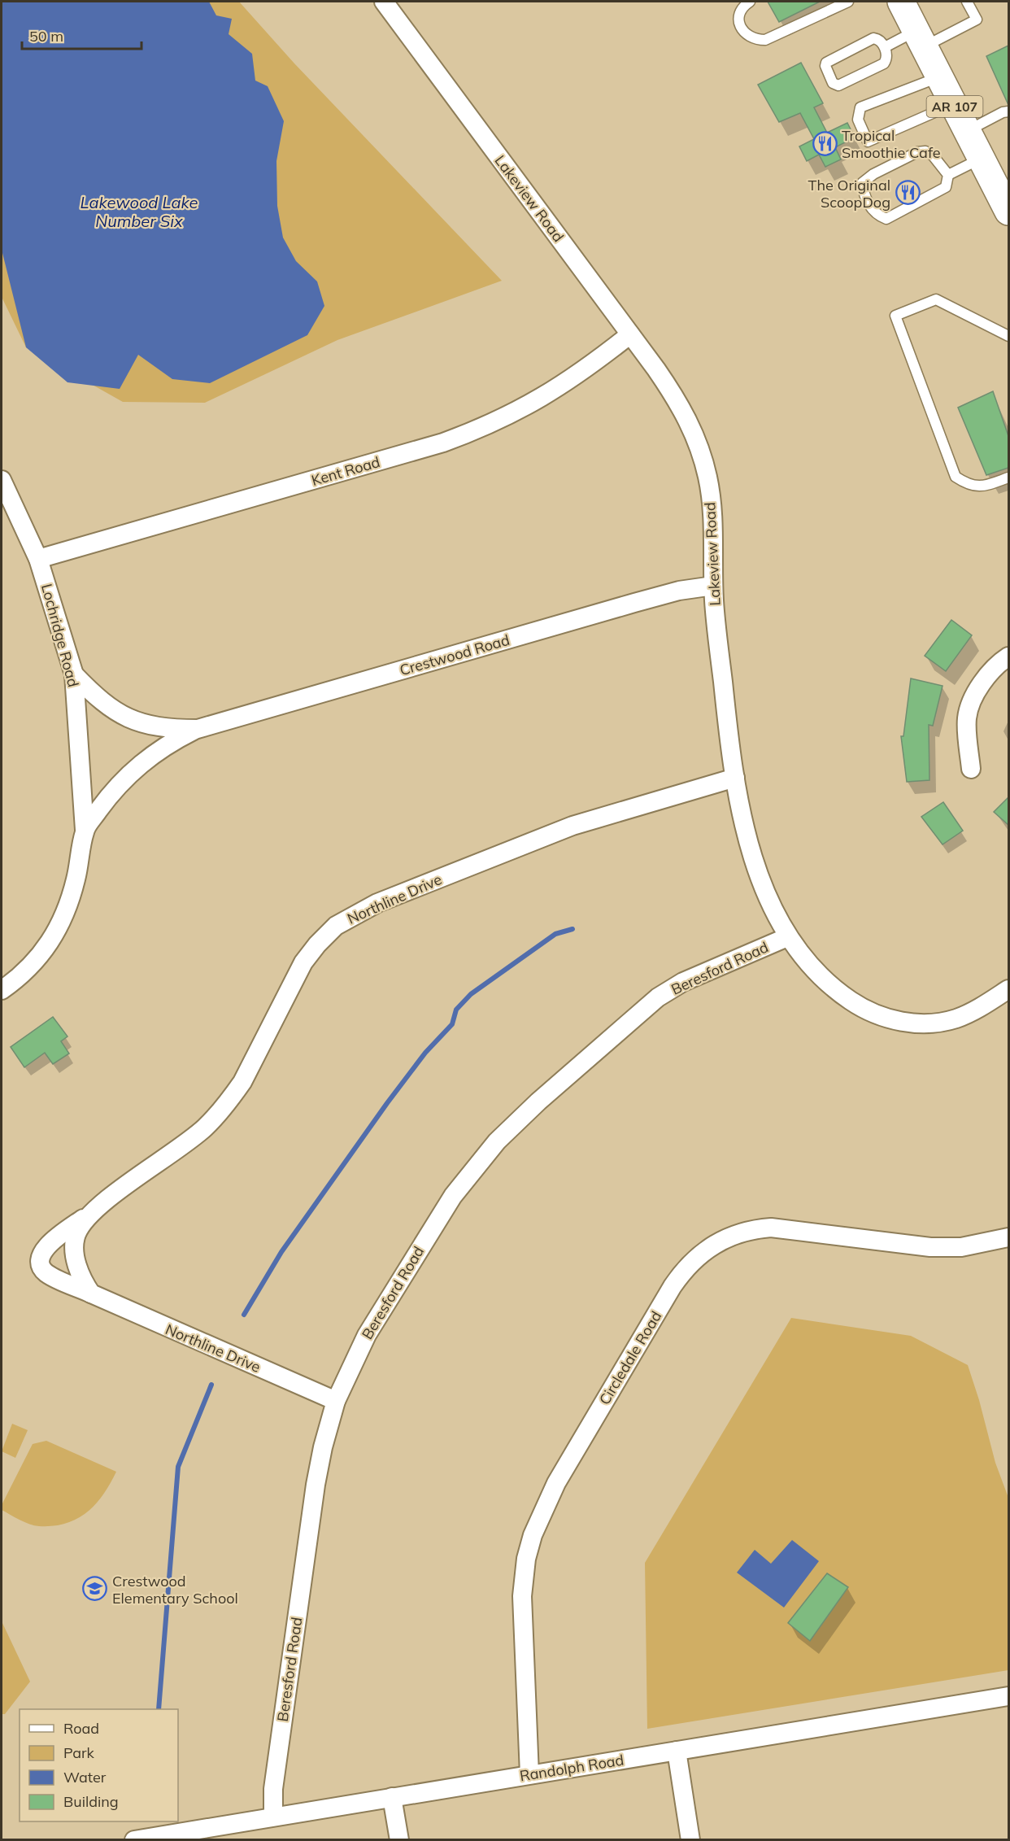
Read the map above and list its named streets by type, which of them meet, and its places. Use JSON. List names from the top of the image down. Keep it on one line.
{"streets":{"main road":["AR 107"],"street":["Lakeview Road","Kent Road","Lochridge Road","Crestwood Road","Northline Drive","Beresford Road","Circledale Road","Randolph Road"]},"crossings":[["Lakeview Road","Kent Road"],["Lakeview Road","Crestwood Road"],["Lakeview Road","Northline Drive"],["Lakeview Road","Beresford Road"],["Kent Road","Lochridge Road"],["Lochridge Road","Crestwood Road"],["Northline Drive","Beresford Road"],["Beresford Road","Randolph Road"],["Circledale Road","Randolph Road"]],"water":["Lakewood Lake Number Six"],"places":{"restaurant":["Tropical Smoothie Cafe","The Original ScoopDog"],"school or university":["Crestwood Elementary School"]},"legend":["Road","Park","Water","Building"],"scale_bar":"50 m"}
